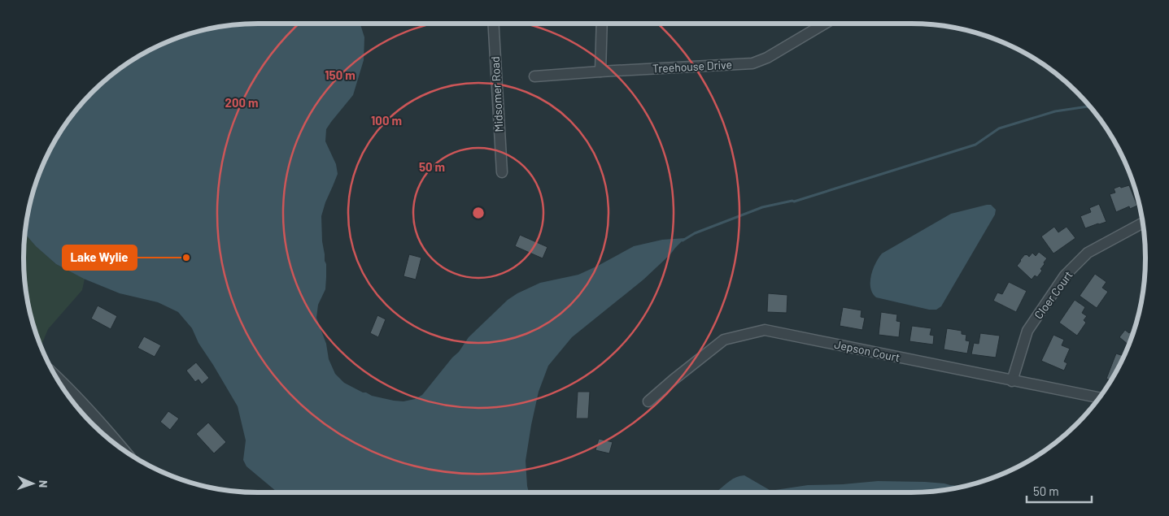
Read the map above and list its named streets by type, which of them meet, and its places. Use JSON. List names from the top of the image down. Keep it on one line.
{"streets":{"street":["Treehouse Drive","Midsomer Road","Cloer Court","Jepson Court"]},"crossings":[["Cloer Court","Jepson Court"]],"places":["Lake Wylie"],"scale_bar":"50 m","north":"right","rings":["150 m","200 m","100 m","50 m"]}
